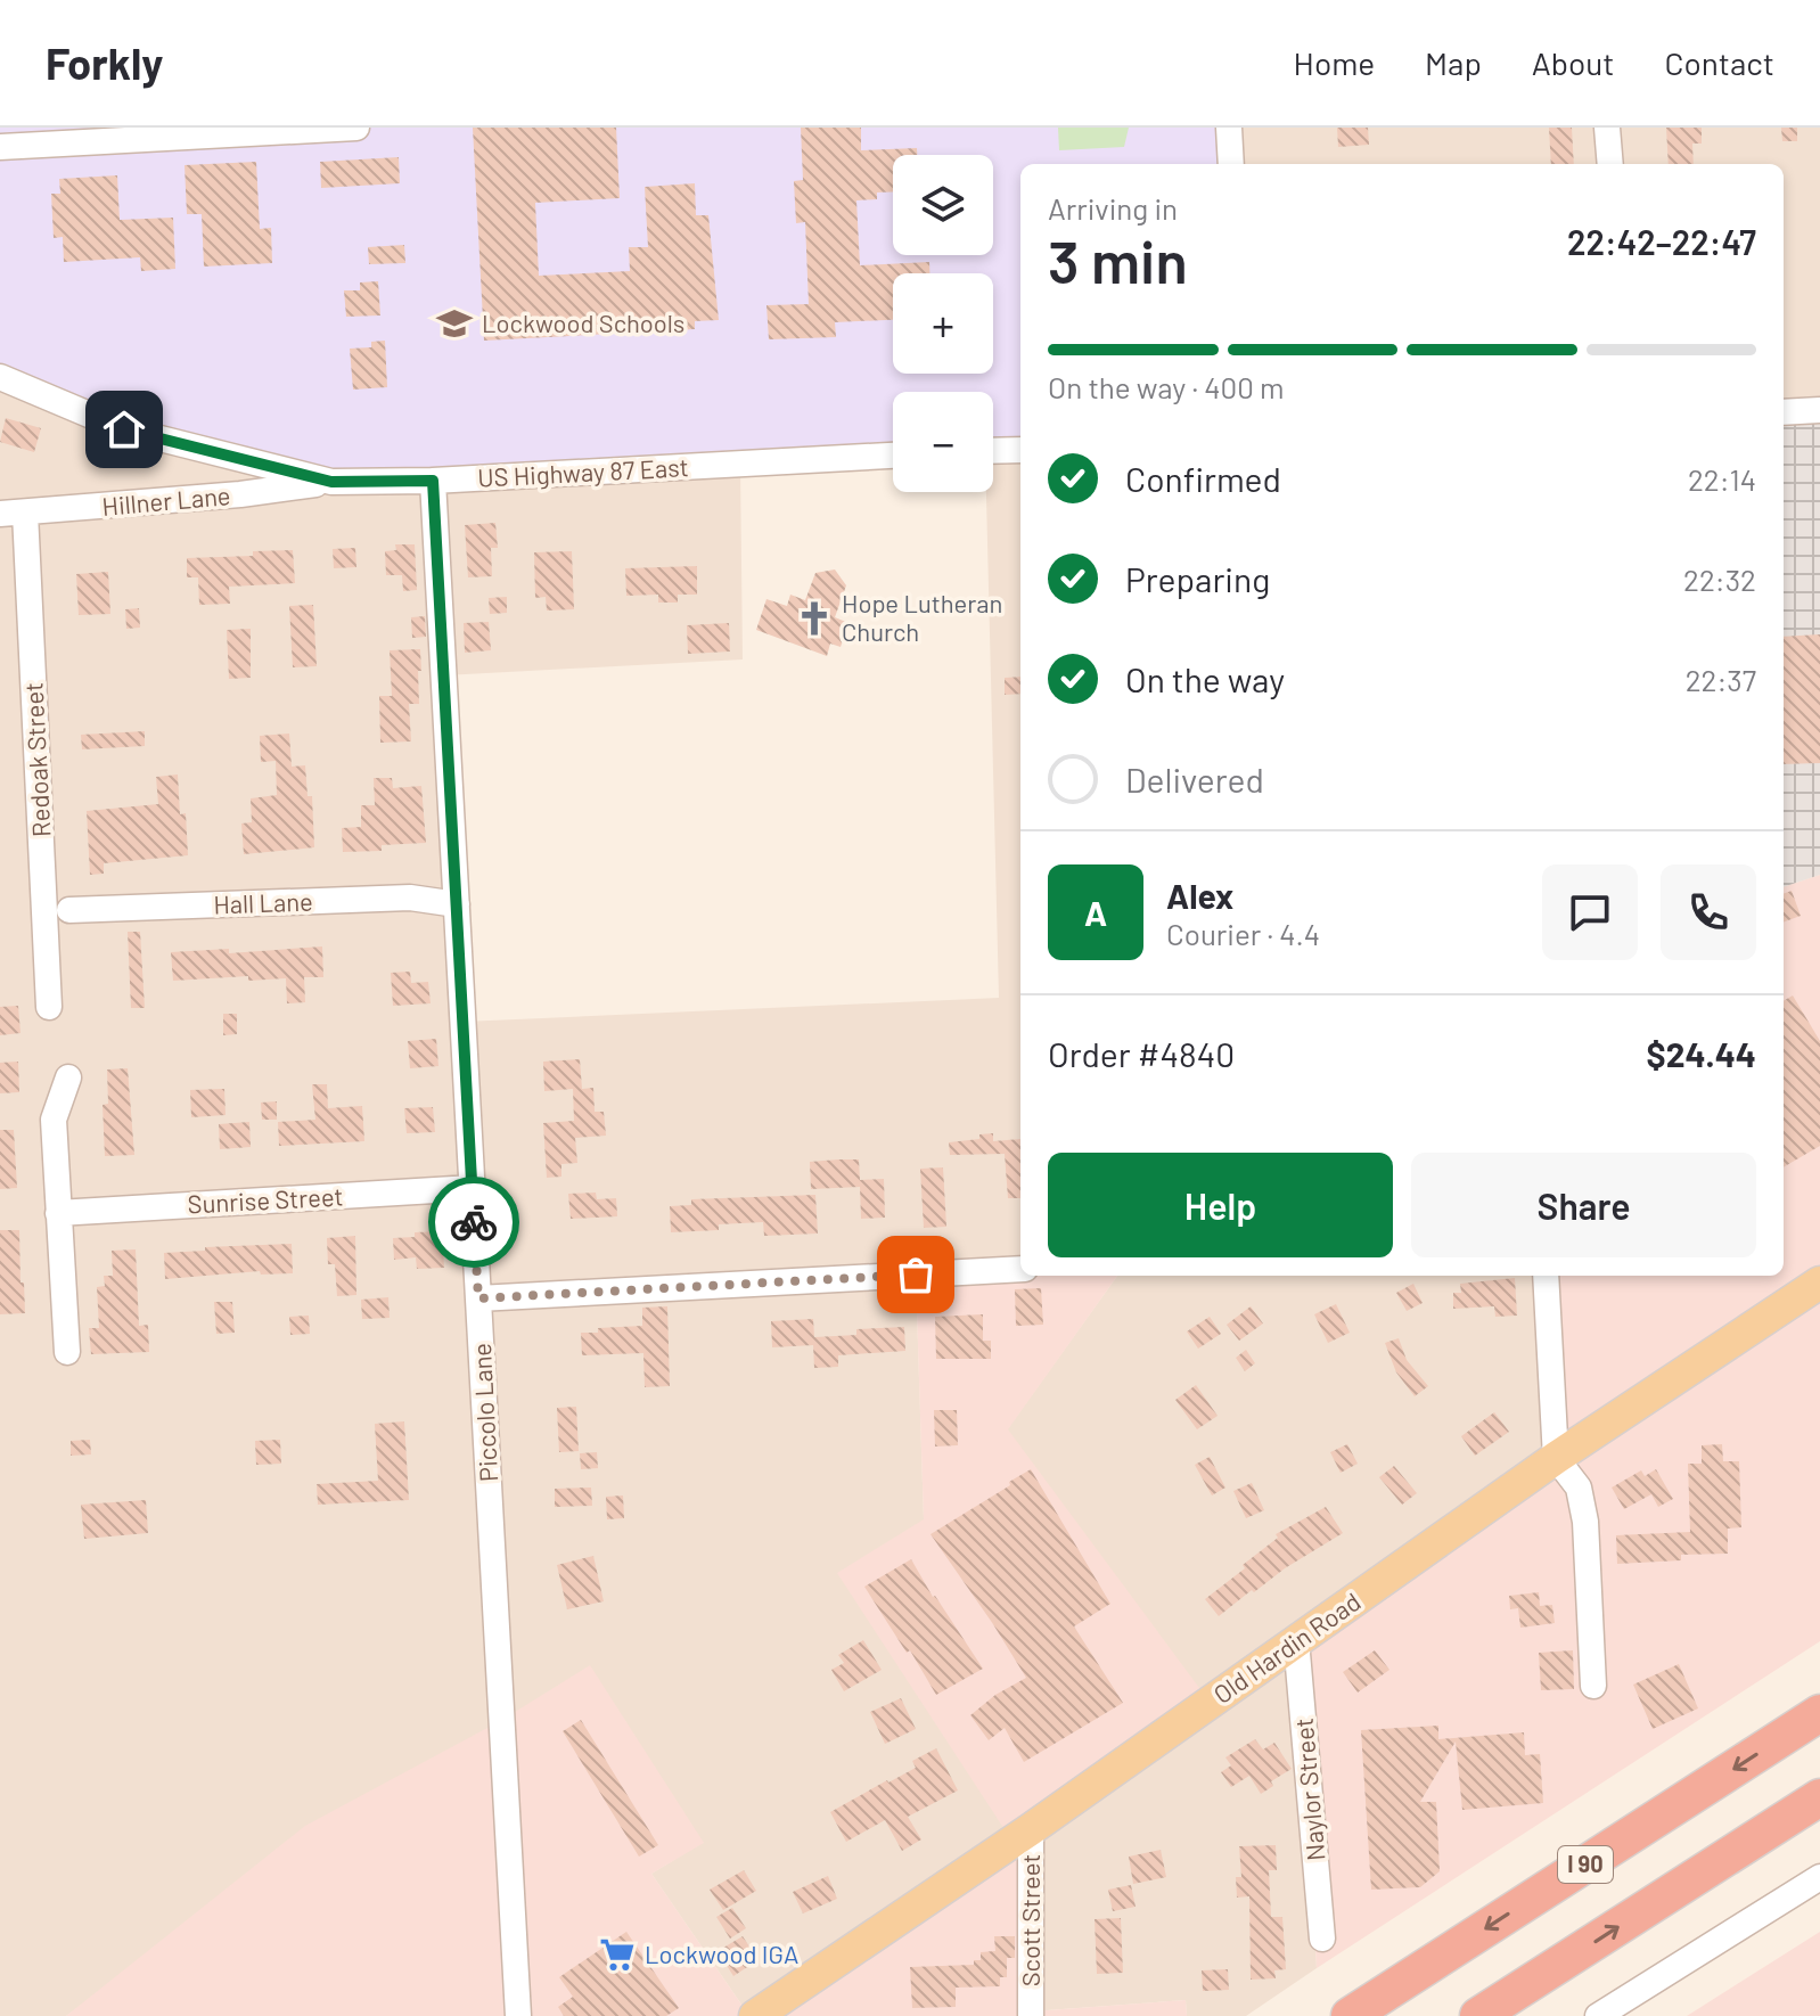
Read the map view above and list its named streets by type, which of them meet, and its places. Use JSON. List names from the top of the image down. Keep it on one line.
{"streets":{"highway":["I 90"],"main road":["Old Hardin Road"],"street":["US Highway 87 East","Hillner Lane","Redoak Street","Hall Lane","Sunrise Street","Piccolo Lane","Naylor Street","Scott Street"]},"crossings":[["US Highway 87 East","Hillner Lane"],["US Highway 87 East","Piccolo Lane"],["Hillner Lane","Redoak Street"],["Hall Lane","Piccolo Lane"],["Sunrise Street","Piccolo Lane"],["Old Hardin Road","Naylor Street"],["Old Hardin Road","Scott Street"]],"places":{"school or university":["Lockwood Schools"],"church":["Hope Lutheran Church"],"supermarket":["Lockwood IGA"]},"page":{"header":"Forkly","nav":["Home","Map","About","Contact"],"map_buttons":["+","−"],"heading":["3 min","Arriving in","22:42–22:47"],"panel":["Alex","Courier · 4.4","Order #4840","$24.44"],"bar":"On the way · 400 m","list":[["Confirmed","22:14"],["Preparing","22:32"],["On the way","22:37"],"Delivered"],"round":"A","buttons":["Help","Share"]}}
